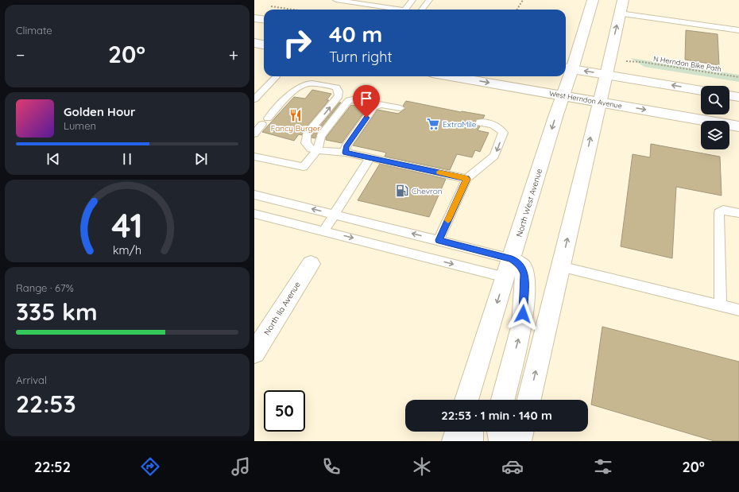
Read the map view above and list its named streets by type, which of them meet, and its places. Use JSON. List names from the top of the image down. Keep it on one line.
{"streets":{"main road":["West Herndon Avenue","North West Avenue","North Ila Avenue"],"path":["N Herndon Bike Path"]},"crossings":[["West Herndon Avenue","North West Avenue"]],"places":{"restaurant":["Fancy Burger"],"supermarket":["ExtraMile"],"fuel station":["Chevron"]},"page":{"tile":["Climate",["Range · 67%","335 km"],["Arrival","22:53"]],"turn":["40 m","Turn right"],"heat":["−","20°","+"],"song":["Golden Hour","Lumen"],"limit":"50","trip":"22:53 · 1 min · 140 m","tabs":["22:52","20°"],"gauge":["41","km/h"]}}
